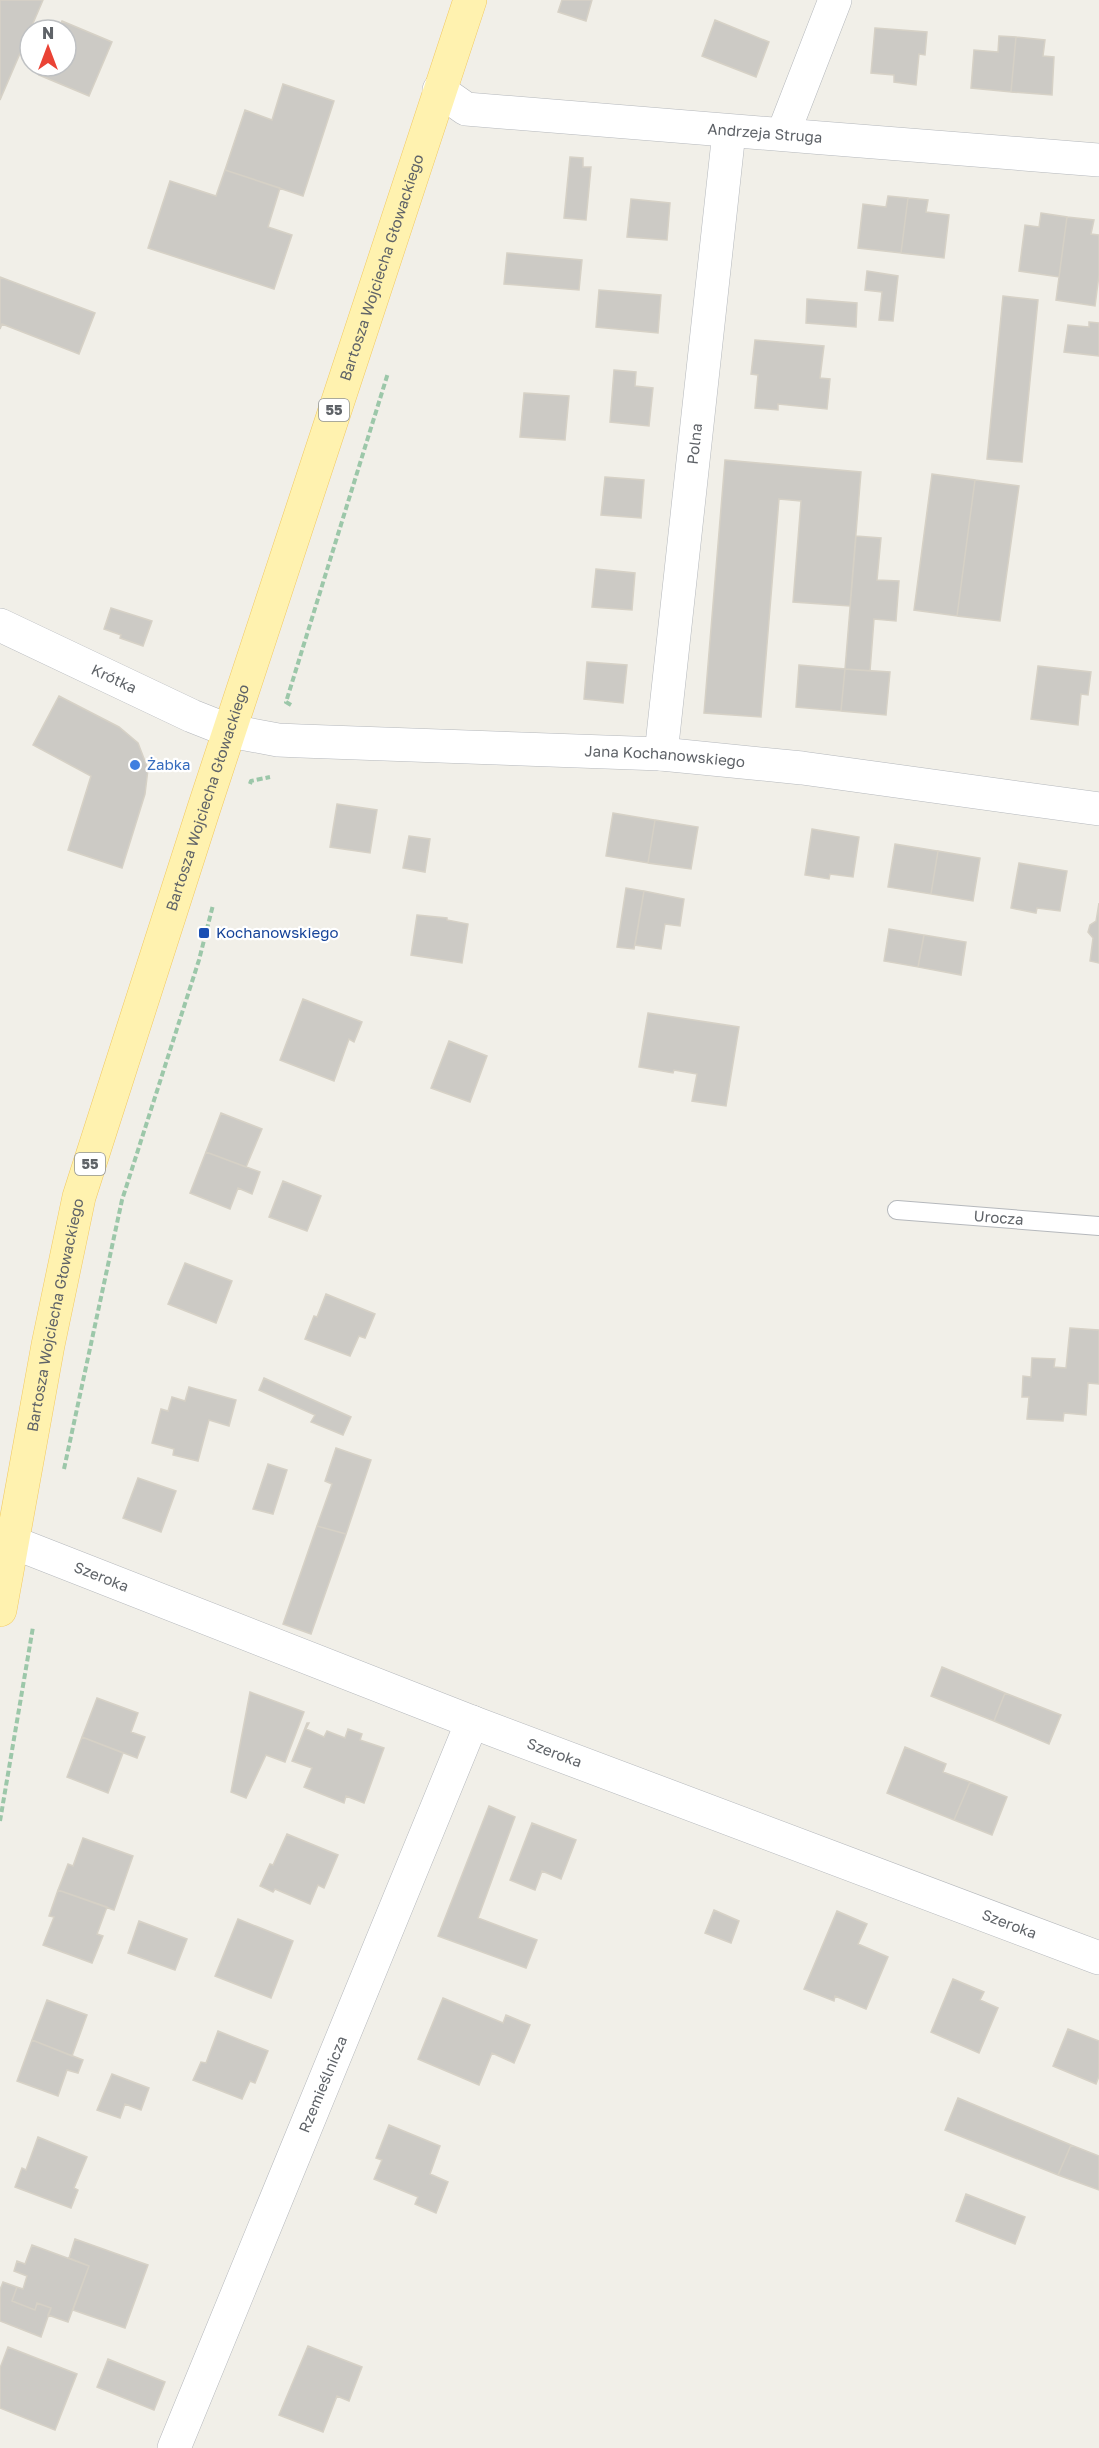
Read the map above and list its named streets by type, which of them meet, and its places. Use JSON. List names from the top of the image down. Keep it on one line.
{"streets":{"main road":["Bartosza Wojciecha Głowackiego","55"],"street":["Andrzeja Struga","Polna","Krótka","Jana Kochanowskiego","Szeroka","Rzemieślnicza"],"lane":["Urocza"]},"crossings":[["Andrzeja Struga","Bartosza Wojciecha Głowackiego"],["Andrzeja Struga","Polna"],["Bartosza Wojciecha Głowackiego","Krótka"],["Bartosza Wojciecha Głowackiego","Jana Kochanowskiego"],["Bartosza Wojciecha Głowackiego","Szeroka"],["Polna","Jana Kochanowskiego"],["Krótka","Jana Kochanowskiego"],["Szeroka","Rzemieślnicza"]],"places":{"other":["Żabka"],"transit":["Kochanowskiego"]},"north":"top"}
